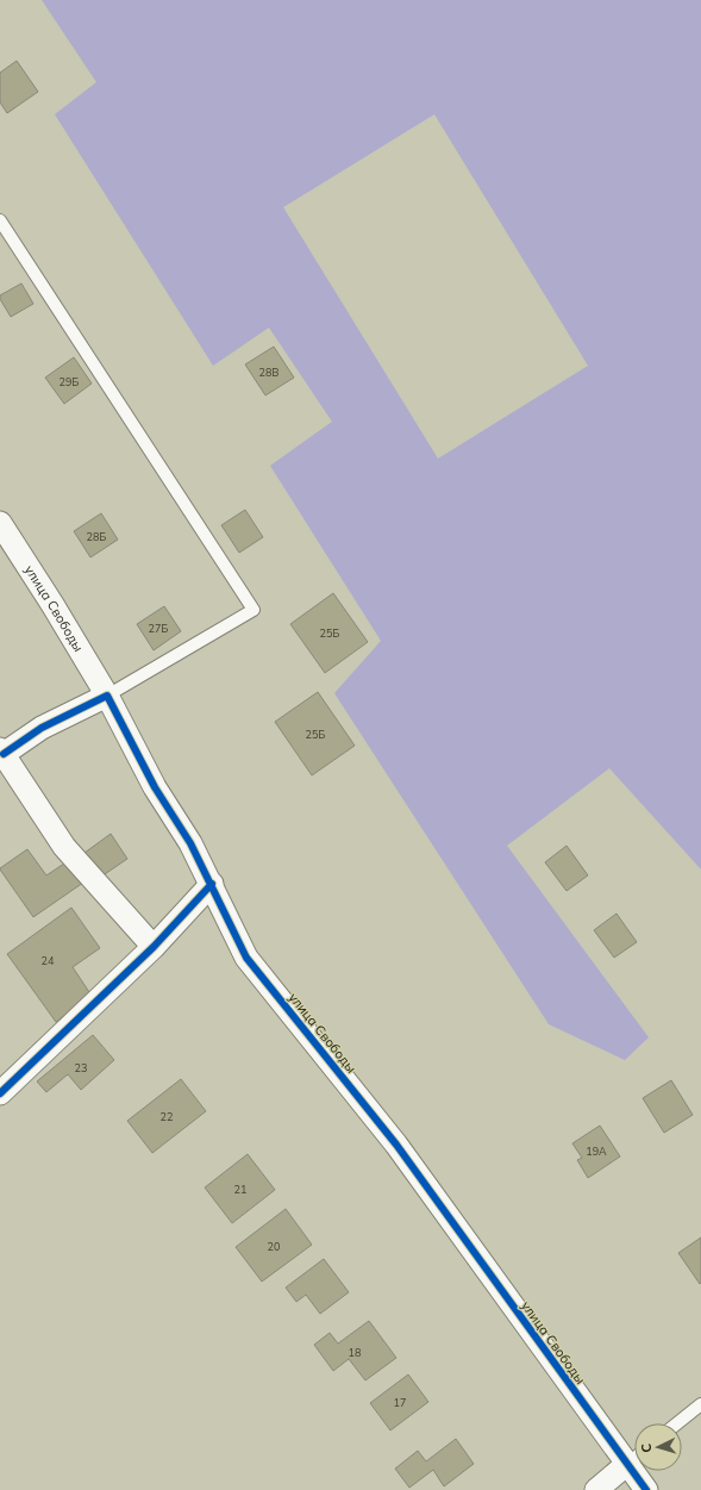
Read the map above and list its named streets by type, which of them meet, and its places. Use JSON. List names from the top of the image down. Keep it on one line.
{"streets":{"street":["улица Свободы"]},"house_numbers":["28В","29Б","28Б","27Б","25Б","25Б","24","23","22","19А","21","20","18","17"],"north":"left"}
